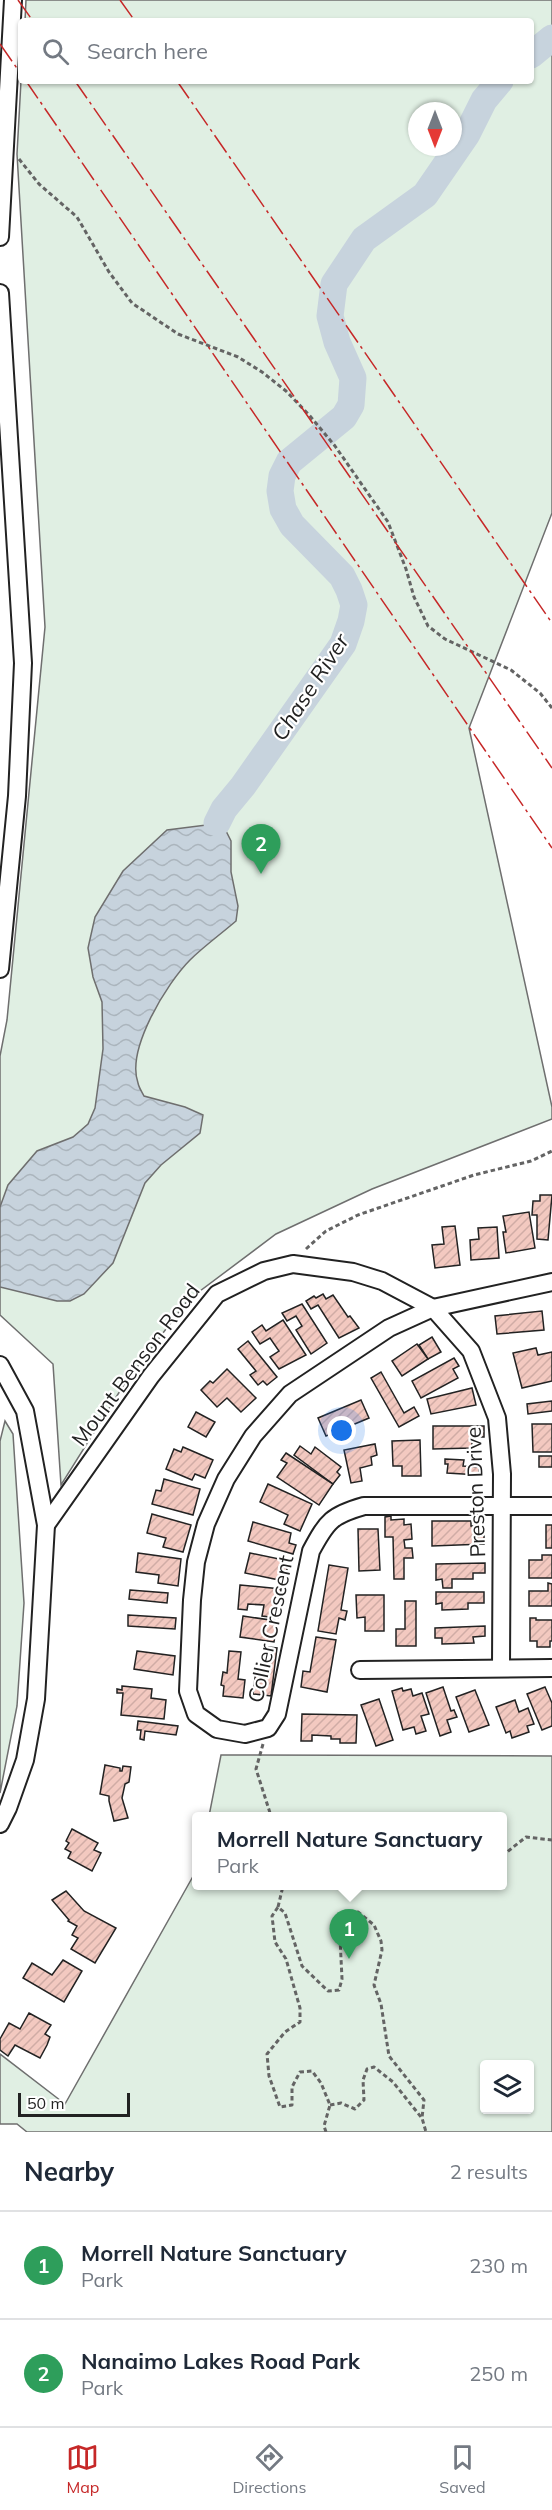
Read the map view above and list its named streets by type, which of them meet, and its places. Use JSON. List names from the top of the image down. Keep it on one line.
{"streets":{"street":["Mount Benson Road","Preston Drive","Collier Crescent"]},"crossings":[["Mount Benson Road","Preston Drive"],["Preston Drive","Collier Crescent"]],"water":["Chase River"],"scale_bar":"50 m","north":"bottom","page":{"search":"Search here","pins":["2","1"],"popup":["Morrell Nature Sanctuary","Park"],"scale":"50 m","heading":["Nearby","2 results"],"list":[{"mark":"1","name":"Morrell Nature Sanctuary","note":"Park","value":"230 m"},{"mark":"2","name":"Nanaimo Lakes Road Park","note":"Park","value":"250 m"}],"nav":["Map","Directions","Saved"]}}
